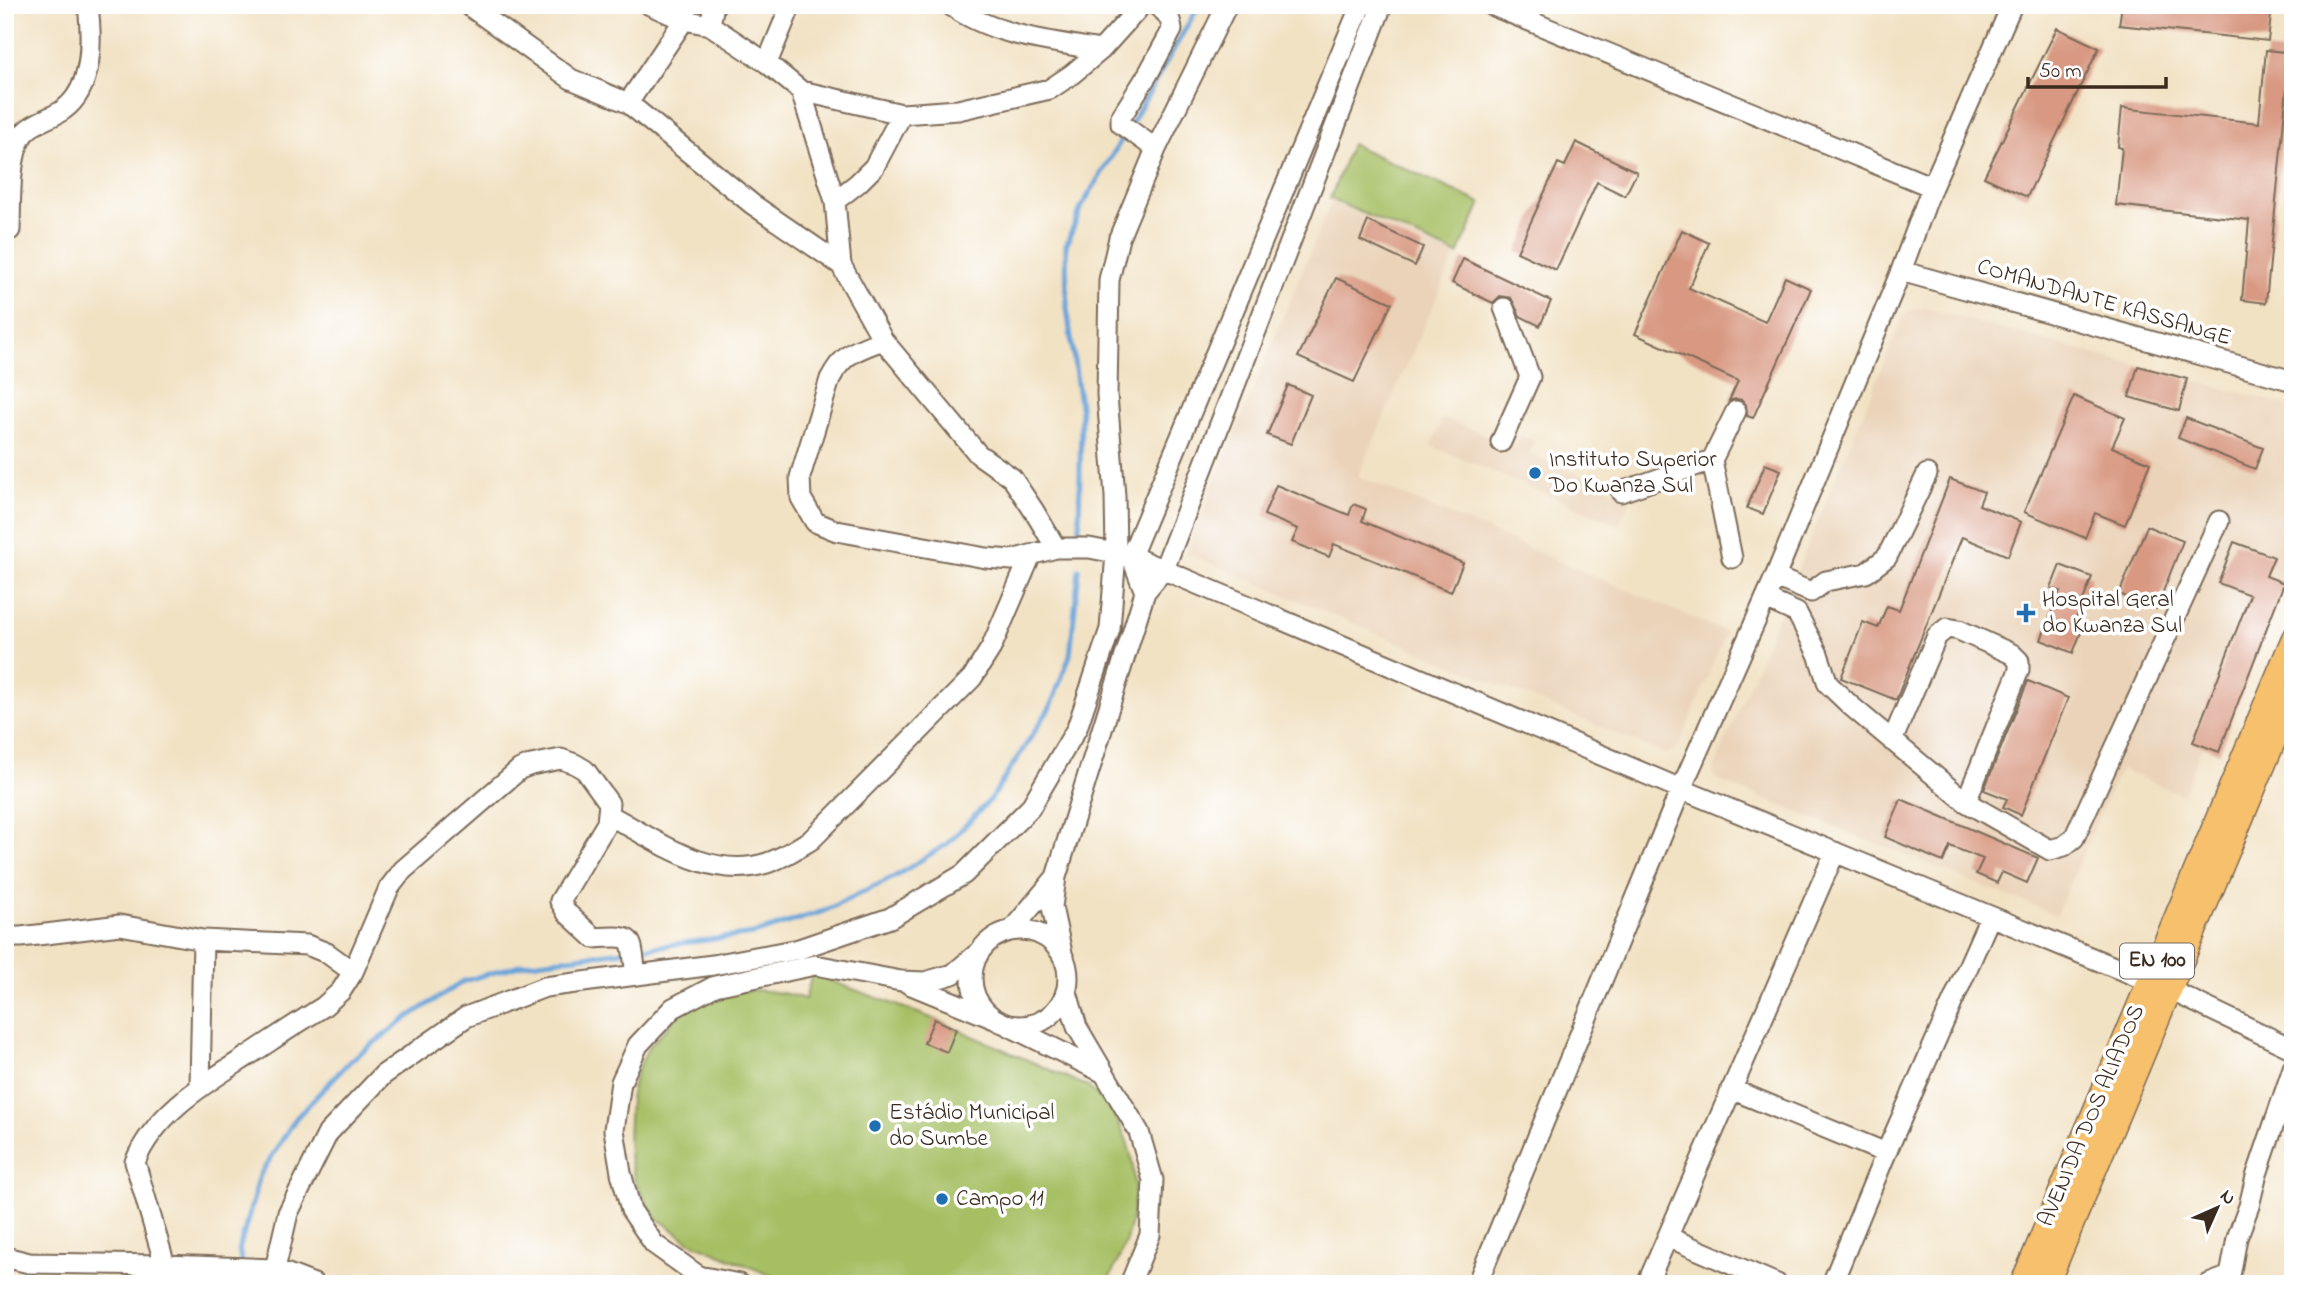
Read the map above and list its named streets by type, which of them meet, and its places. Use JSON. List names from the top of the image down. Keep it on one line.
{"streets":{"main road":["EN 100","AVENIDA DOS ALIADOS"],"street":["COMANDANTE KASSANGE"]},"places":{"other":["Instituto Superior Do Kwanza Sul","Estádio Municipal do Sumbe","Campo 11"],"health":["Hospital Geral do Kwanza Sul"]},"scale_bar":"50 m","north":"top right"}
